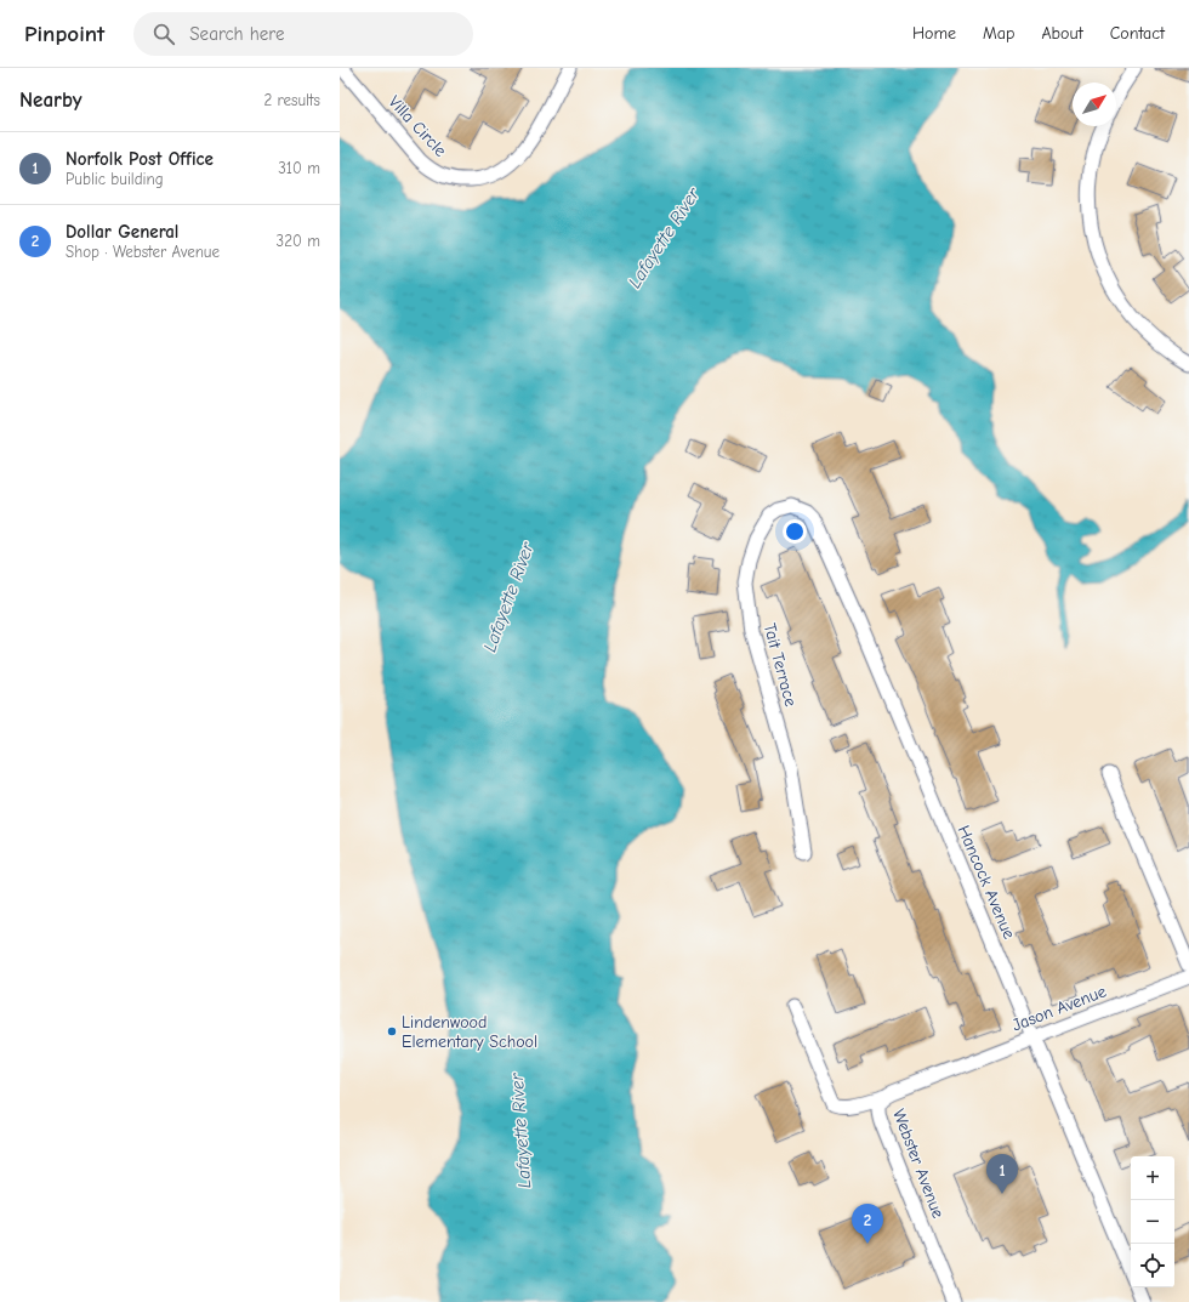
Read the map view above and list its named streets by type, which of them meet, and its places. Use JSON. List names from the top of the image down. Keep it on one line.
{"streets":{"street":["Villa Circle","Tait Terrace","Hancock Avenue","Jason Avenue","Webster Avenue"]},"crossings":[["Tait Terrace","Hancock Avenue"],["Hancock Avenue","Jason Avenue"],["Jason Avenue","Webster Avenue"]],"water":["Lafayette River"],"places":["Lindenwood Elementary School"],"north":"top right","page":{"header":"Pinpoint","search":"Search here","nav":["Home","Map","About","Contact"],"heading":["Nearby","2 results"],"list":[{"mark":"1","name":"Norfolk Post Office","note":"Public building","value":"310 m"},{"mark":"2","name":"Dollar General","note":"Shop · Webster Avenue","value":"320 m"}],"pins":["1","2"],"map_buttons":["+","−"]}}
